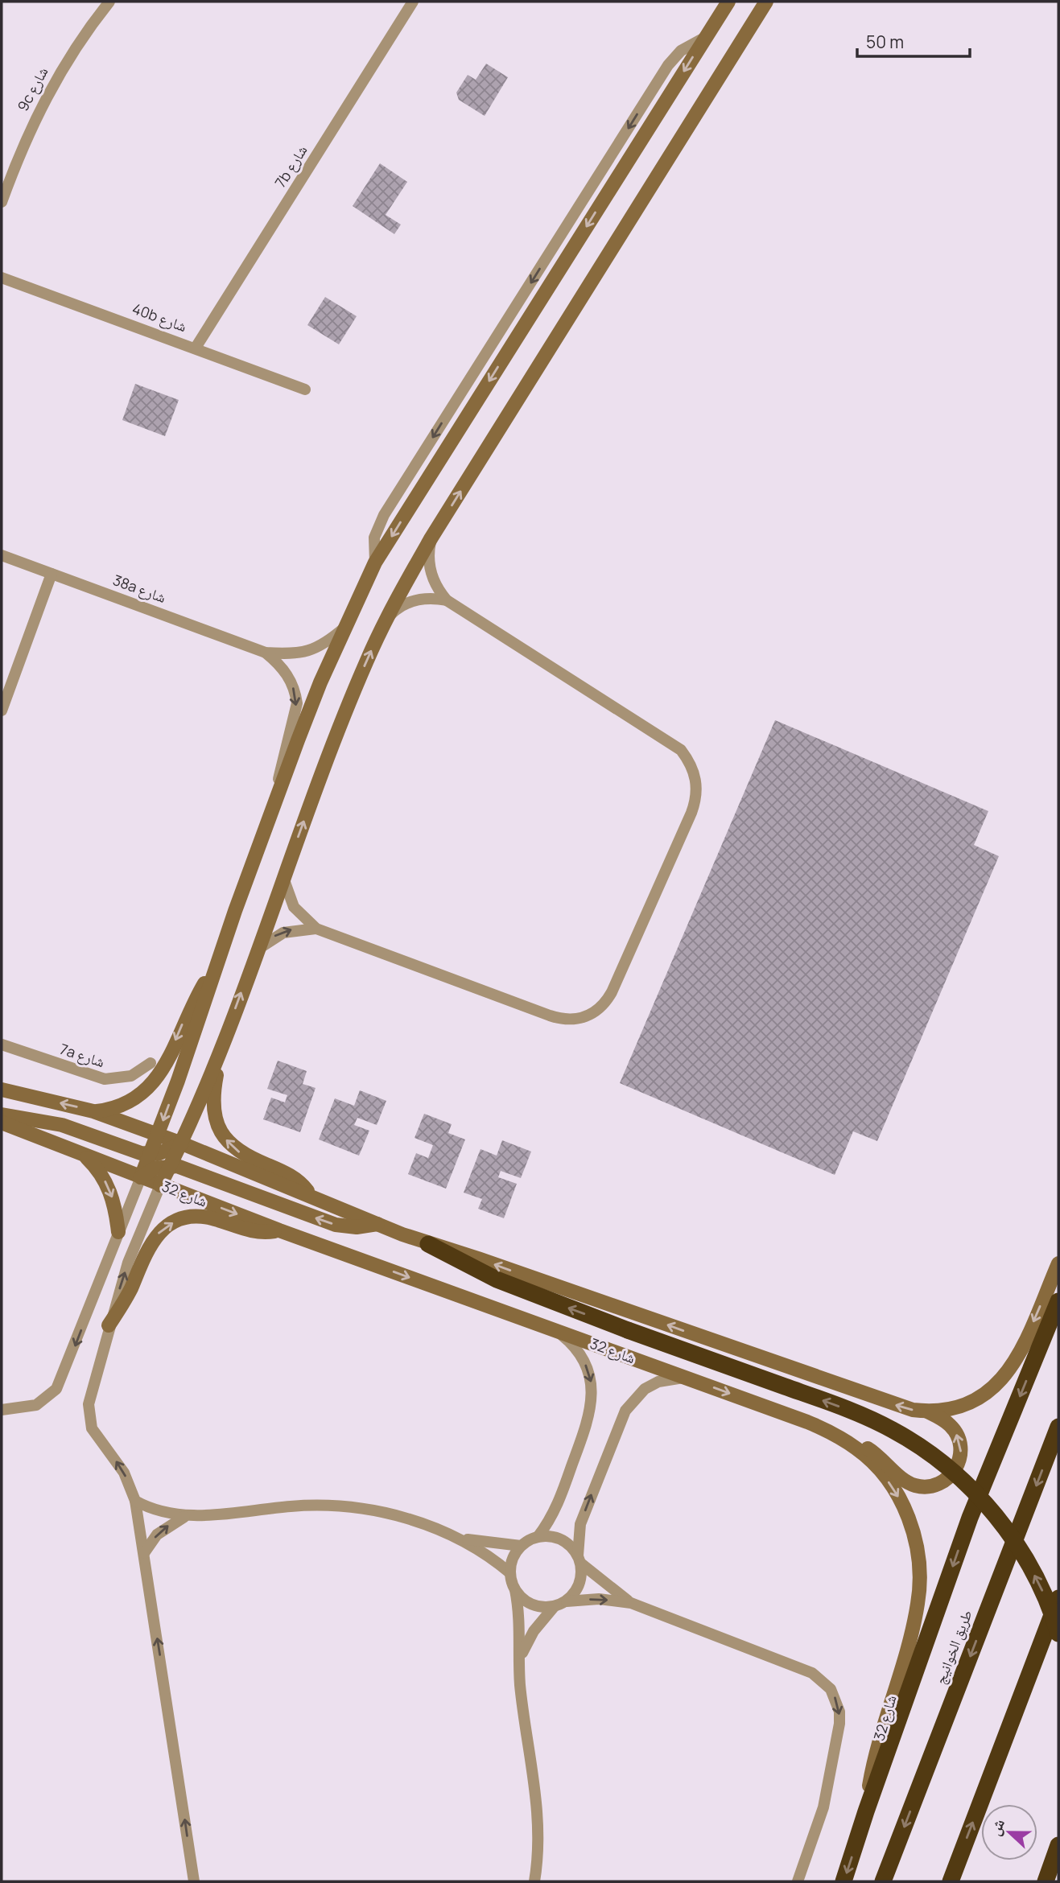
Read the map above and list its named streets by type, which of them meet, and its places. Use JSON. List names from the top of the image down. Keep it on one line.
{"streets":{"highway":["طريق الخوانيج"],"street":["9c شارع","7b شارع","40b شارع","38a شارع","7a شارع","شارع 32"]},"crossings":[["7b شارع","40b شارع"]],"one_way":["شارع 32"],"scale_bar":"50 m","north":"left"}
